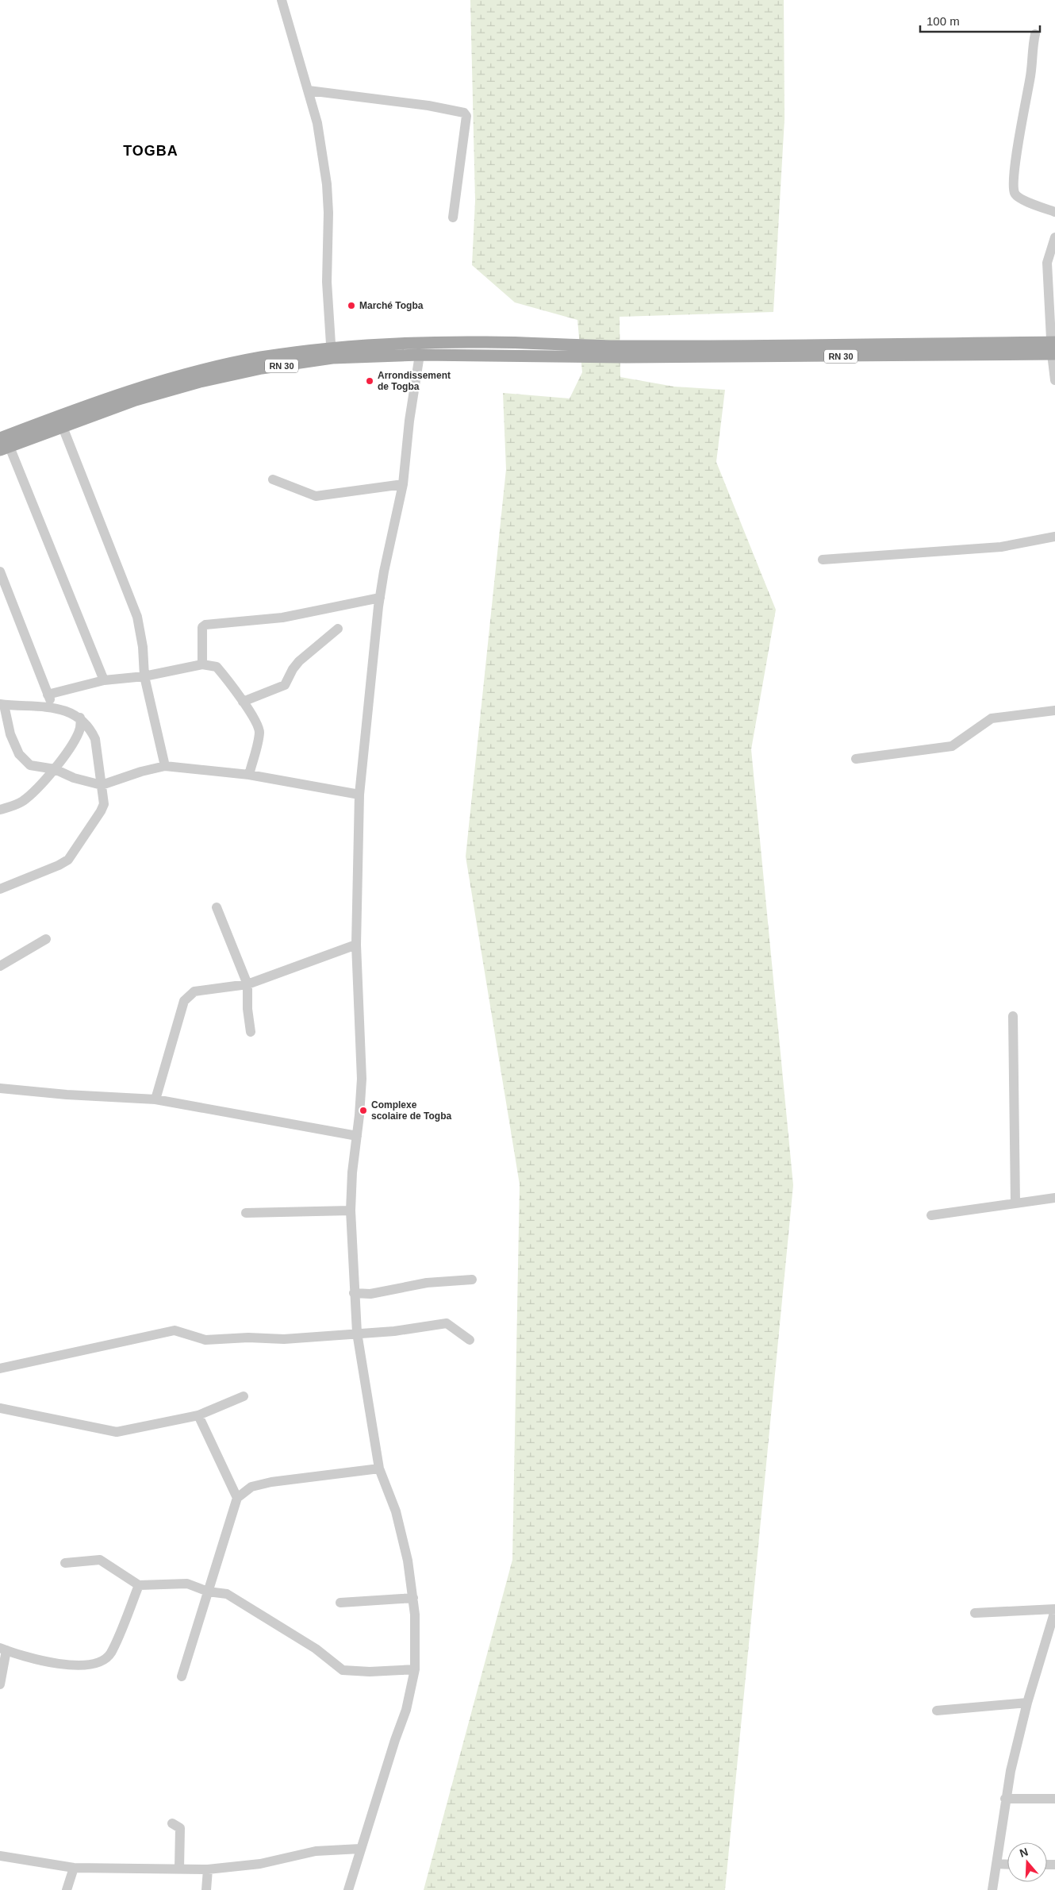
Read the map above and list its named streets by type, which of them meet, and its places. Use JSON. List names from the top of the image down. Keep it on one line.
{"streets":{"main road":["RN 30"]},"districts":["TOGBA"],"places":["Marché Togba","Arrondissement de Togba","Complexe scolaire de Togba"],"scale_bar":"100 m","north":"top"}
